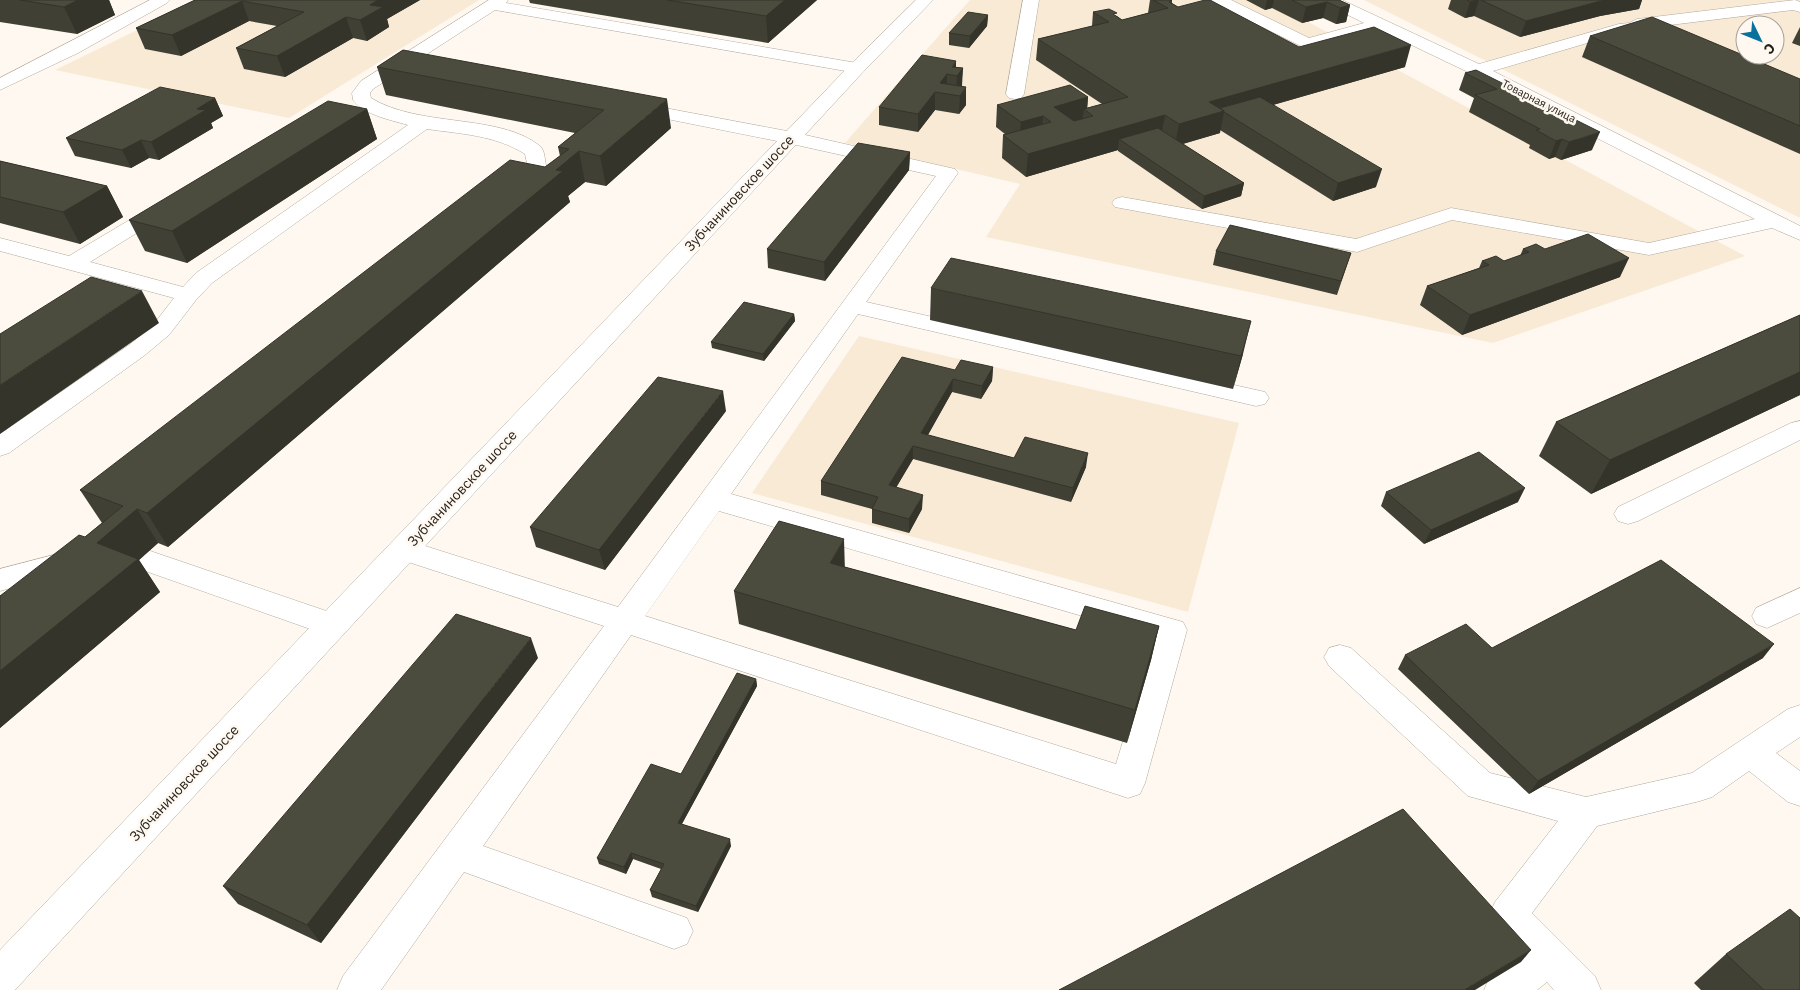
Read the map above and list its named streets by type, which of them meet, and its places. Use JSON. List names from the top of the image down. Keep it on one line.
{"streets":{"main road":["Товарная улица","Зубчаниновское шоссе"]},"north":"bottom right"}
